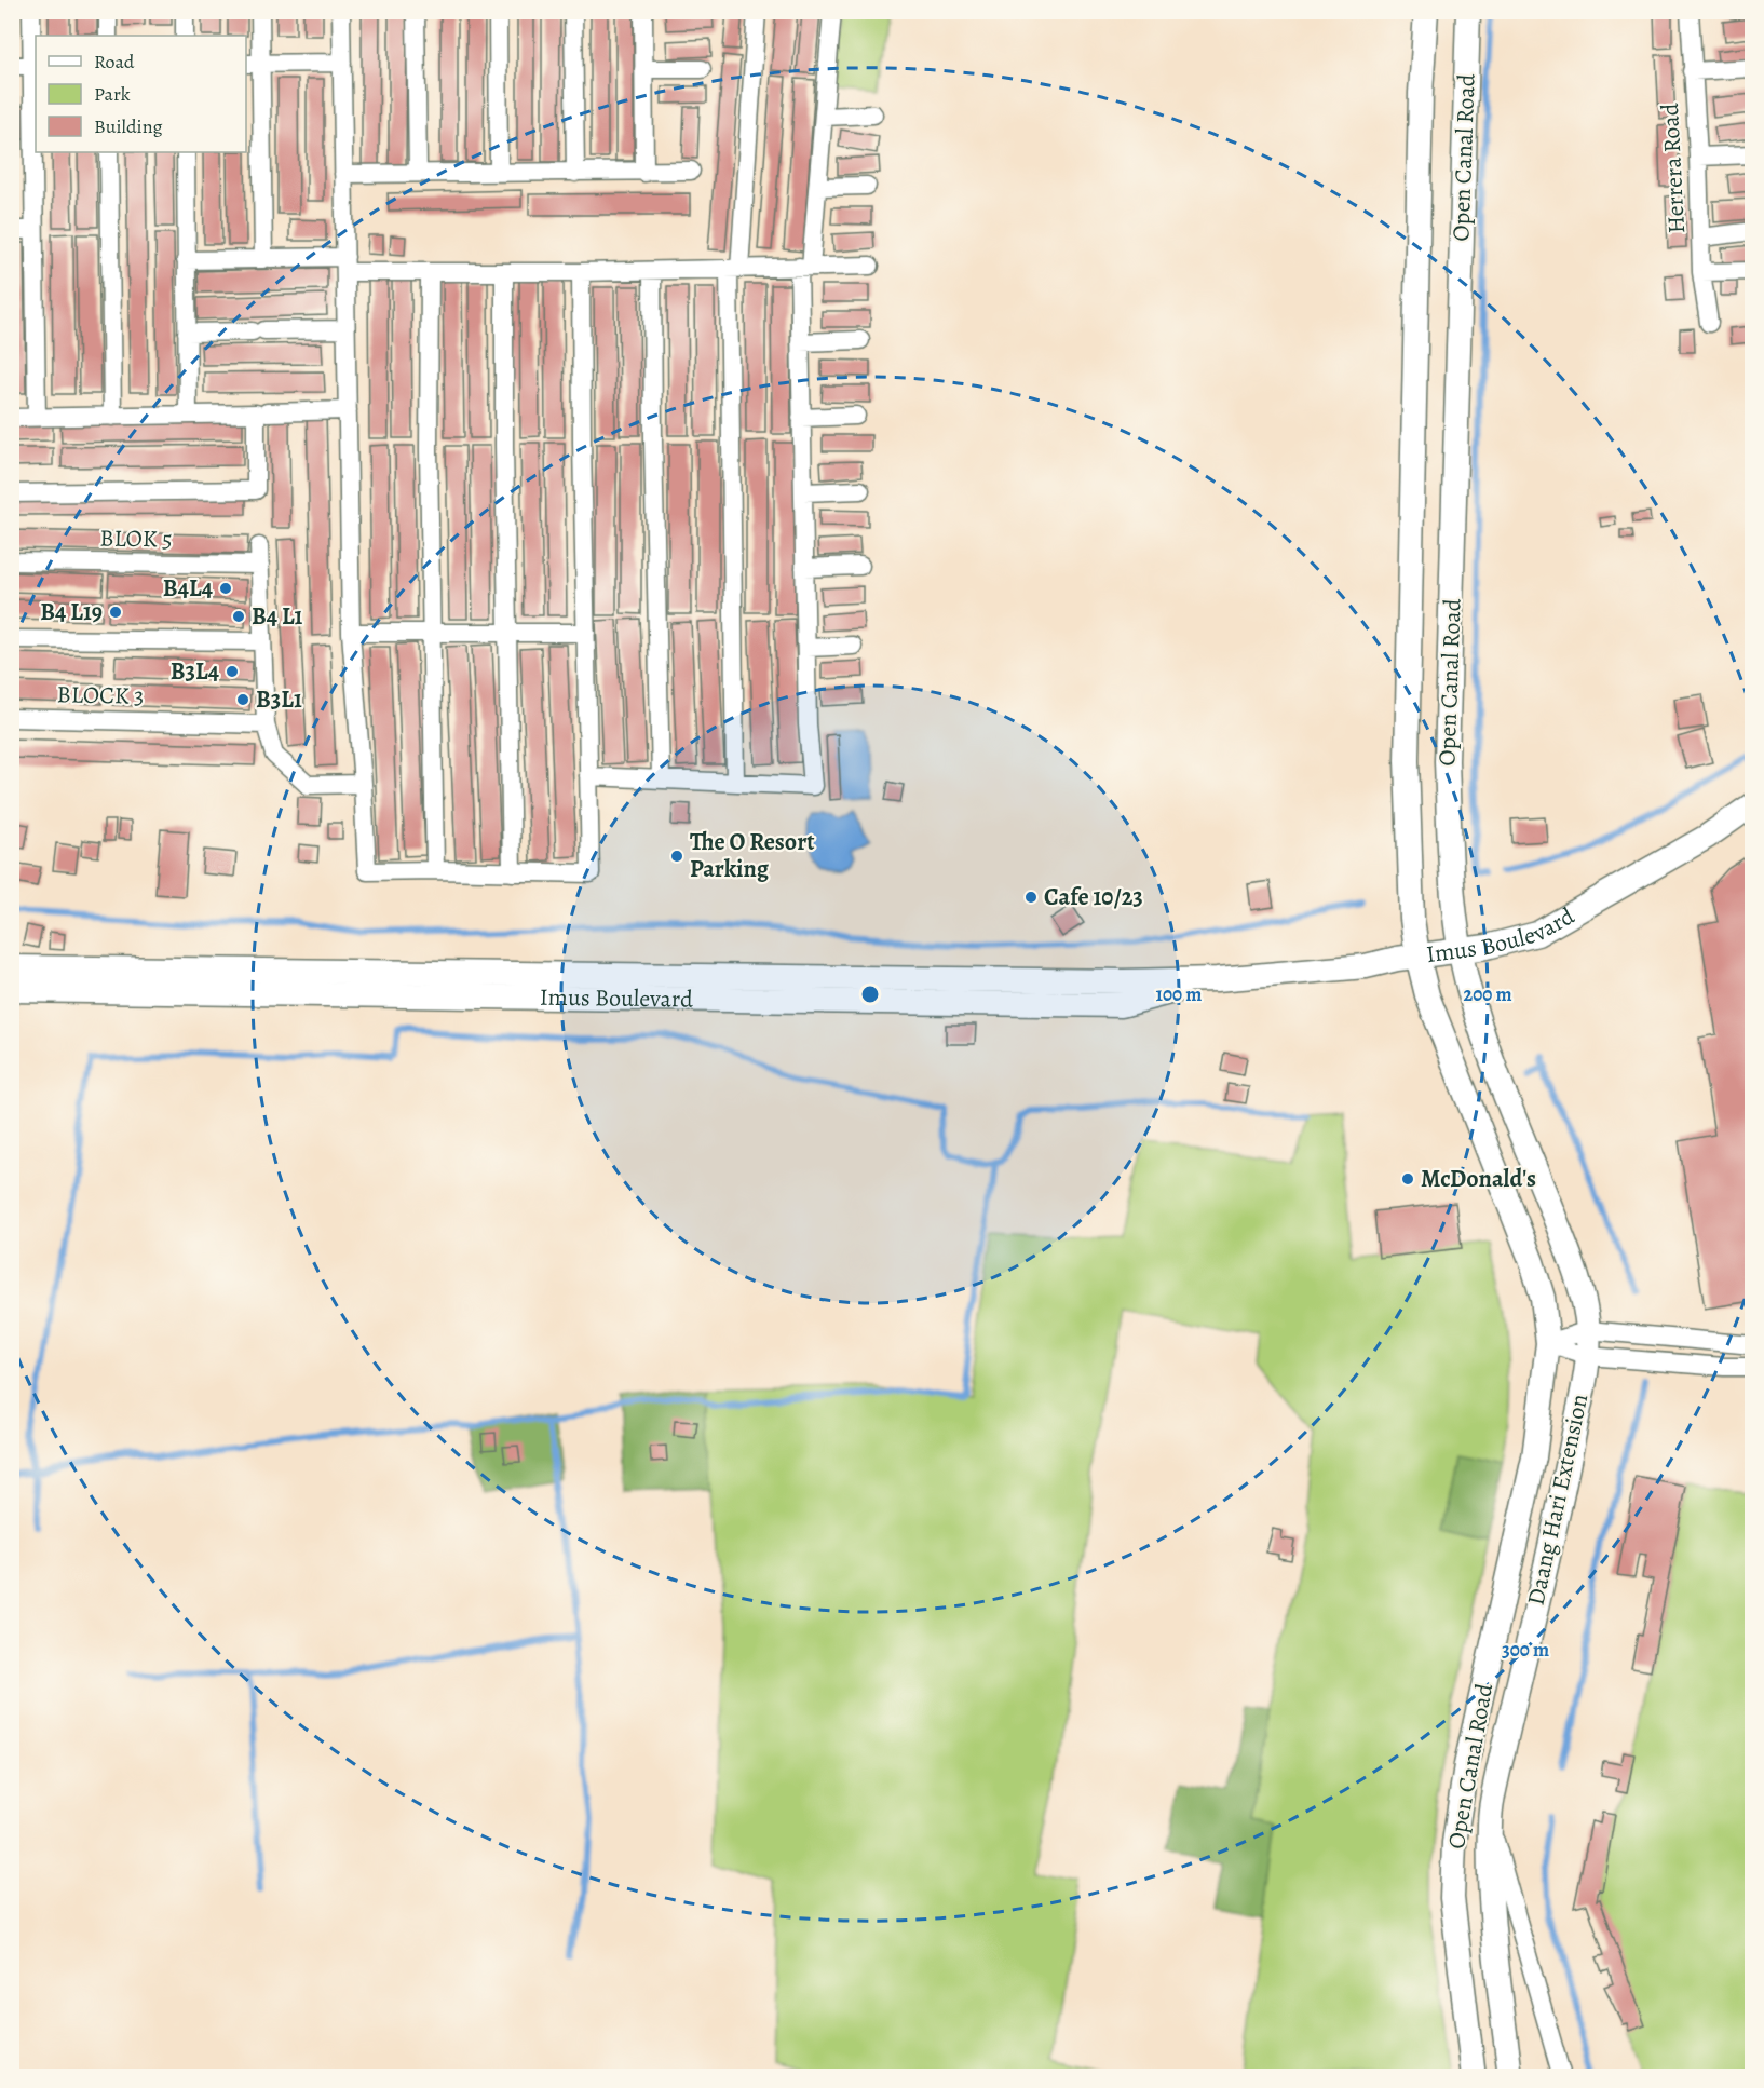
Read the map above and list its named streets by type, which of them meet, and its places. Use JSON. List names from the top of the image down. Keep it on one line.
{"streets":{"main road":["Open Canal Road","Imus Boulevard","Daang Hari Extension"],"street":["Herrera Road","BLOK 5","BLOCK 3"]},"crossings":[["Open Canal Road","Imus Boulevard"],["Open Canal Road","Daang Hari Extension"]],"places":["B4L4","B4 L19","B4 L1","B3L4","B3L1","The O Resort Parking","Cafe 10/23","McDonald's"],"legend":["Road","Park","Building"],"rings":["100 m","200 m","300 m"]}
